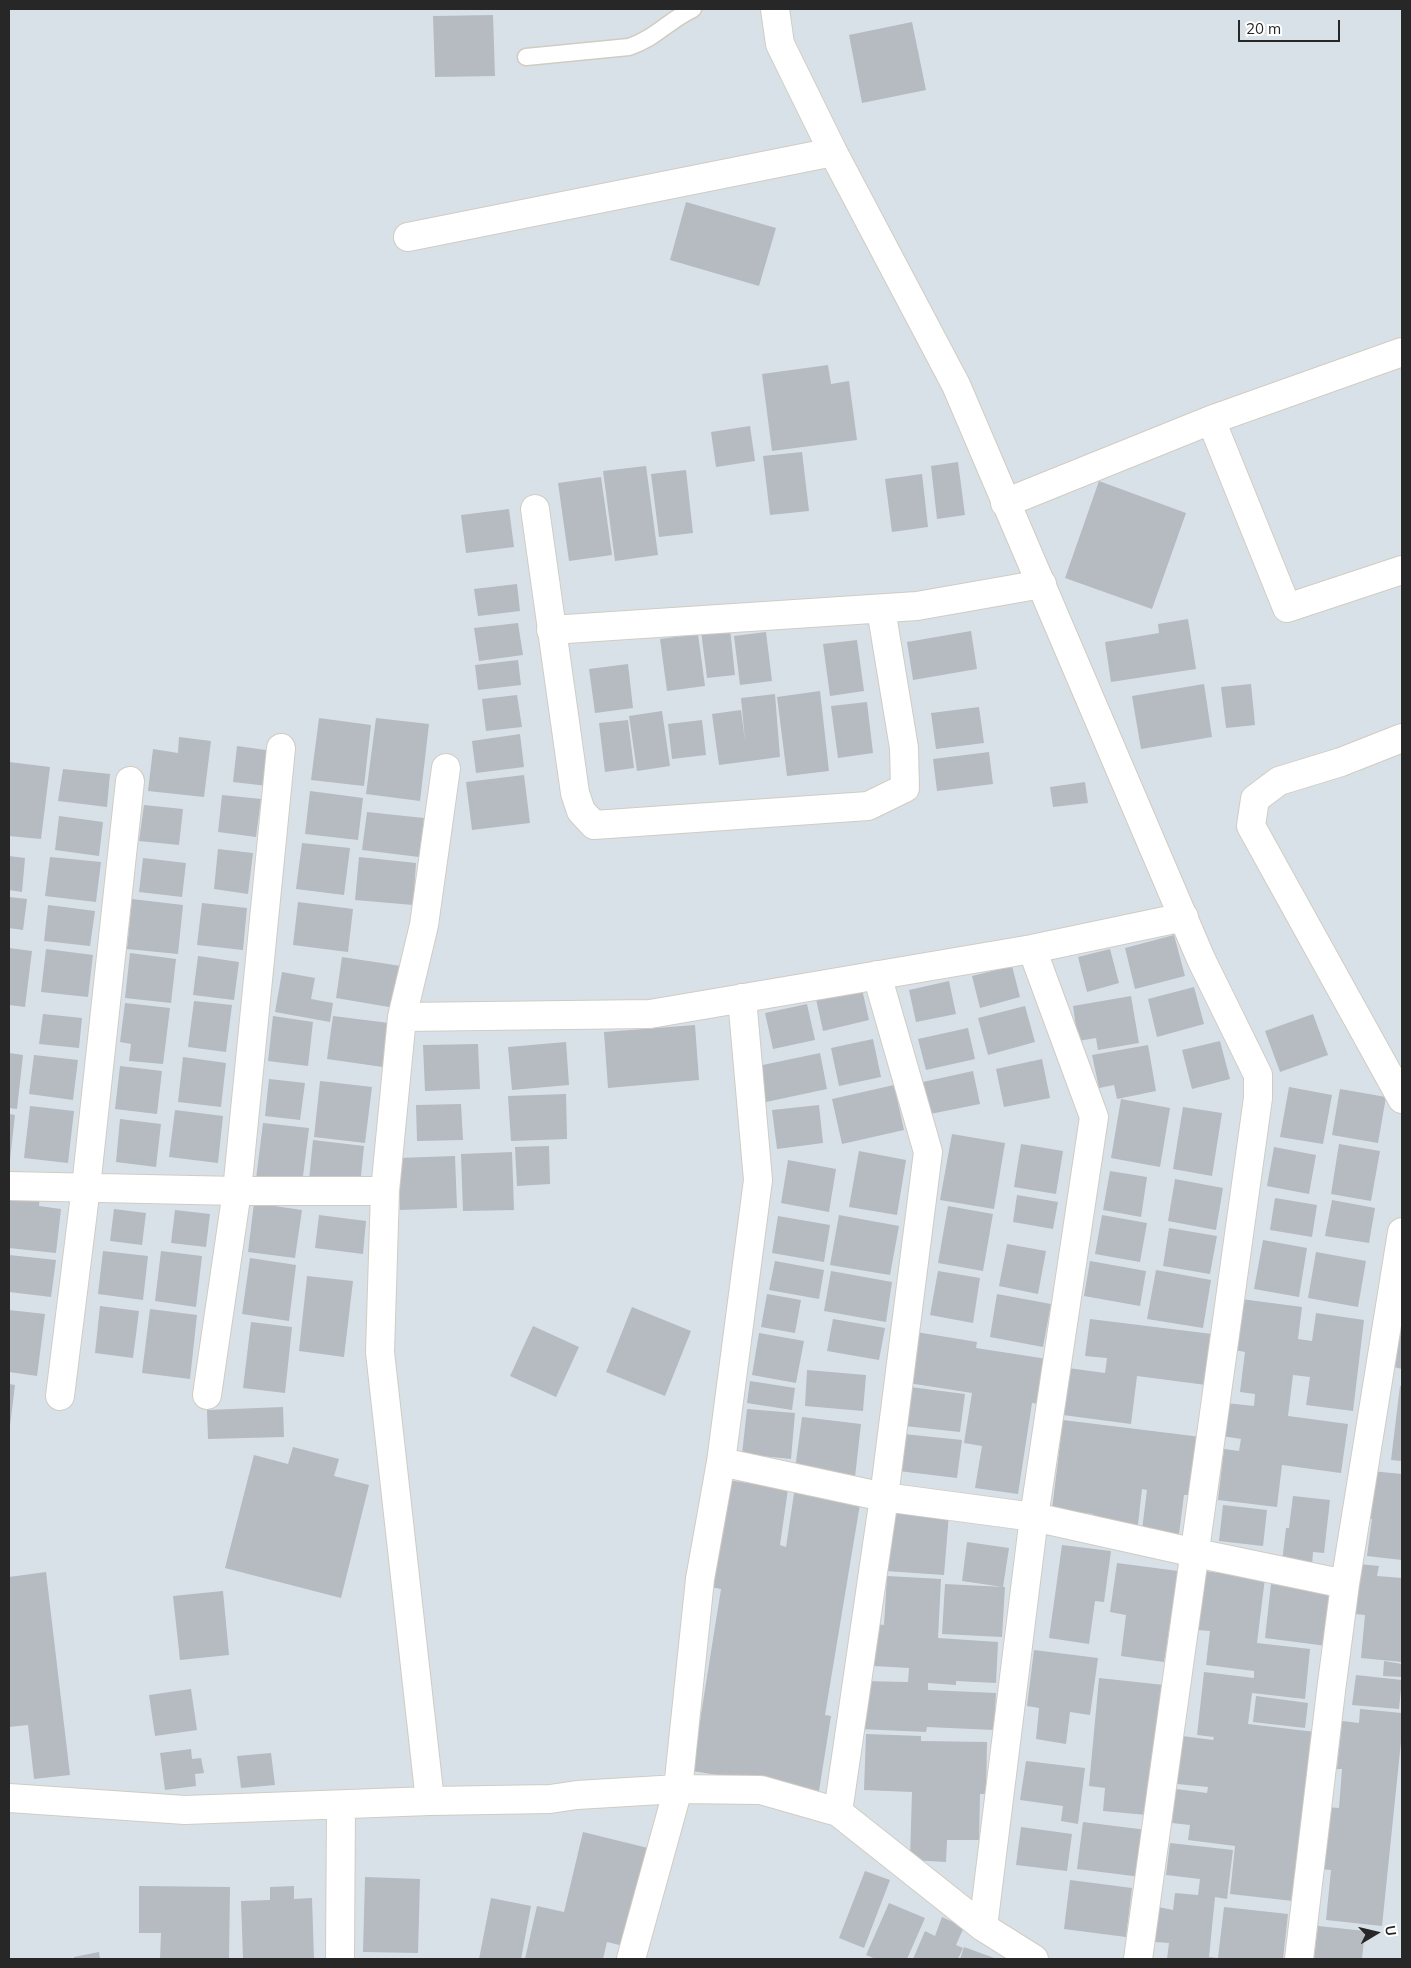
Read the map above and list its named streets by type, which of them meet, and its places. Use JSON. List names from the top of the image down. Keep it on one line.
{"scale_bar":"20 m","north":"right"}
